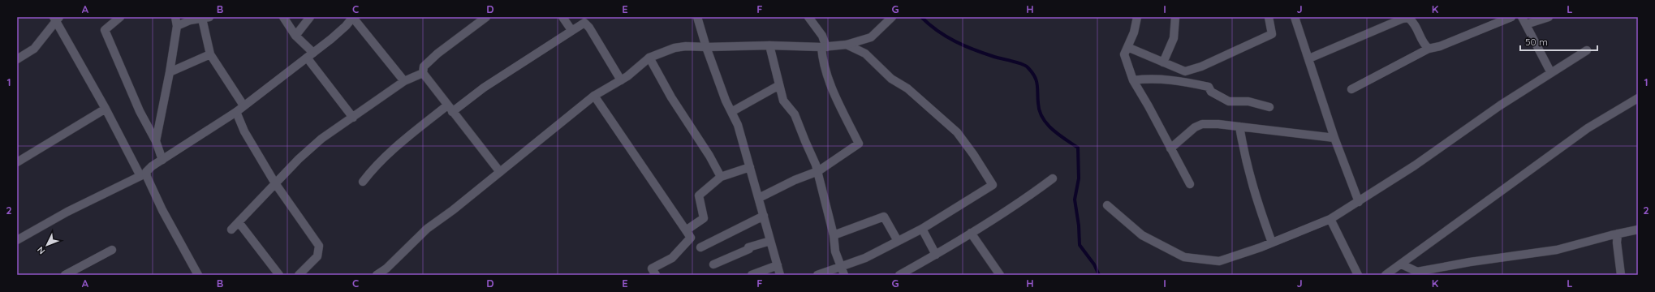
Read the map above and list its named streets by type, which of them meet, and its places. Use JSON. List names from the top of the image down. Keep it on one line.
{"scale_bar":"50 m","north":"bottom left","grid":{"columns":["A","B","C","D","E","F","G","H","I","J","K","L"],"rows":["1","2"]}}
